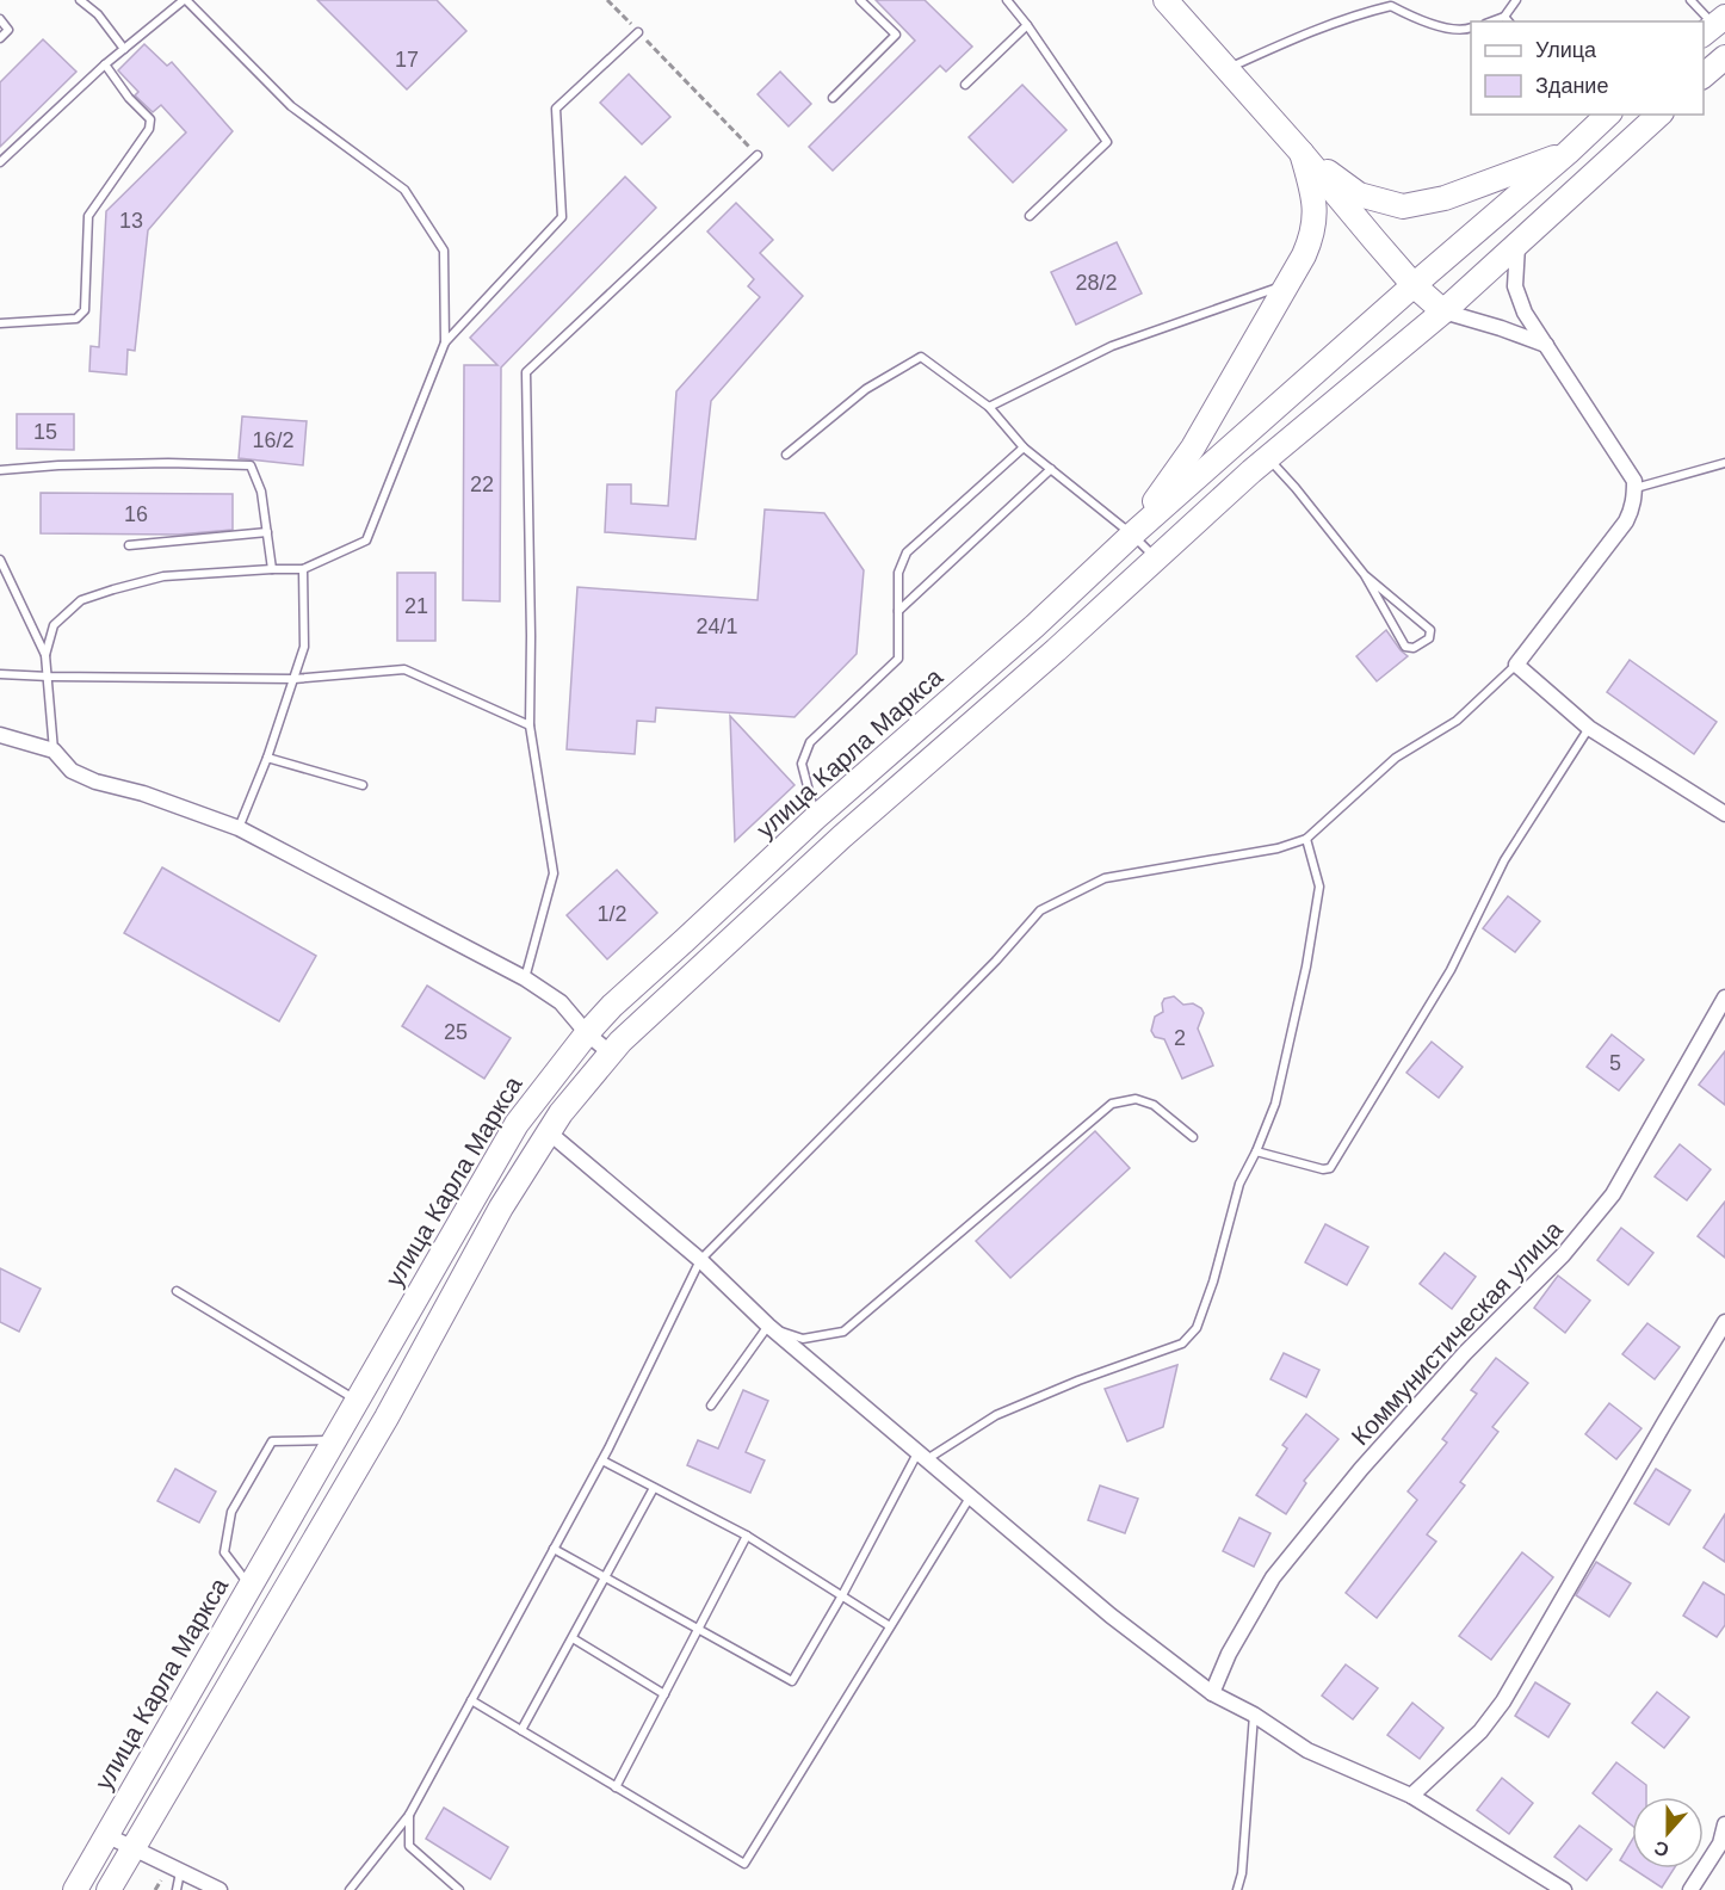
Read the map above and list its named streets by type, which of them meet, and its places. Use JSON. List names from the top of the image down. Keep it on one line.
{"streets":{"main road":["улица Карла Маркса"],"street":["Коммунистическая улица"]},"house_numbers":["17","13","28/2","15","16/2","22","16","21","24/1","1/2","25","2","5"],"legend":["Улица","Здание"],"north":"bottom"}
